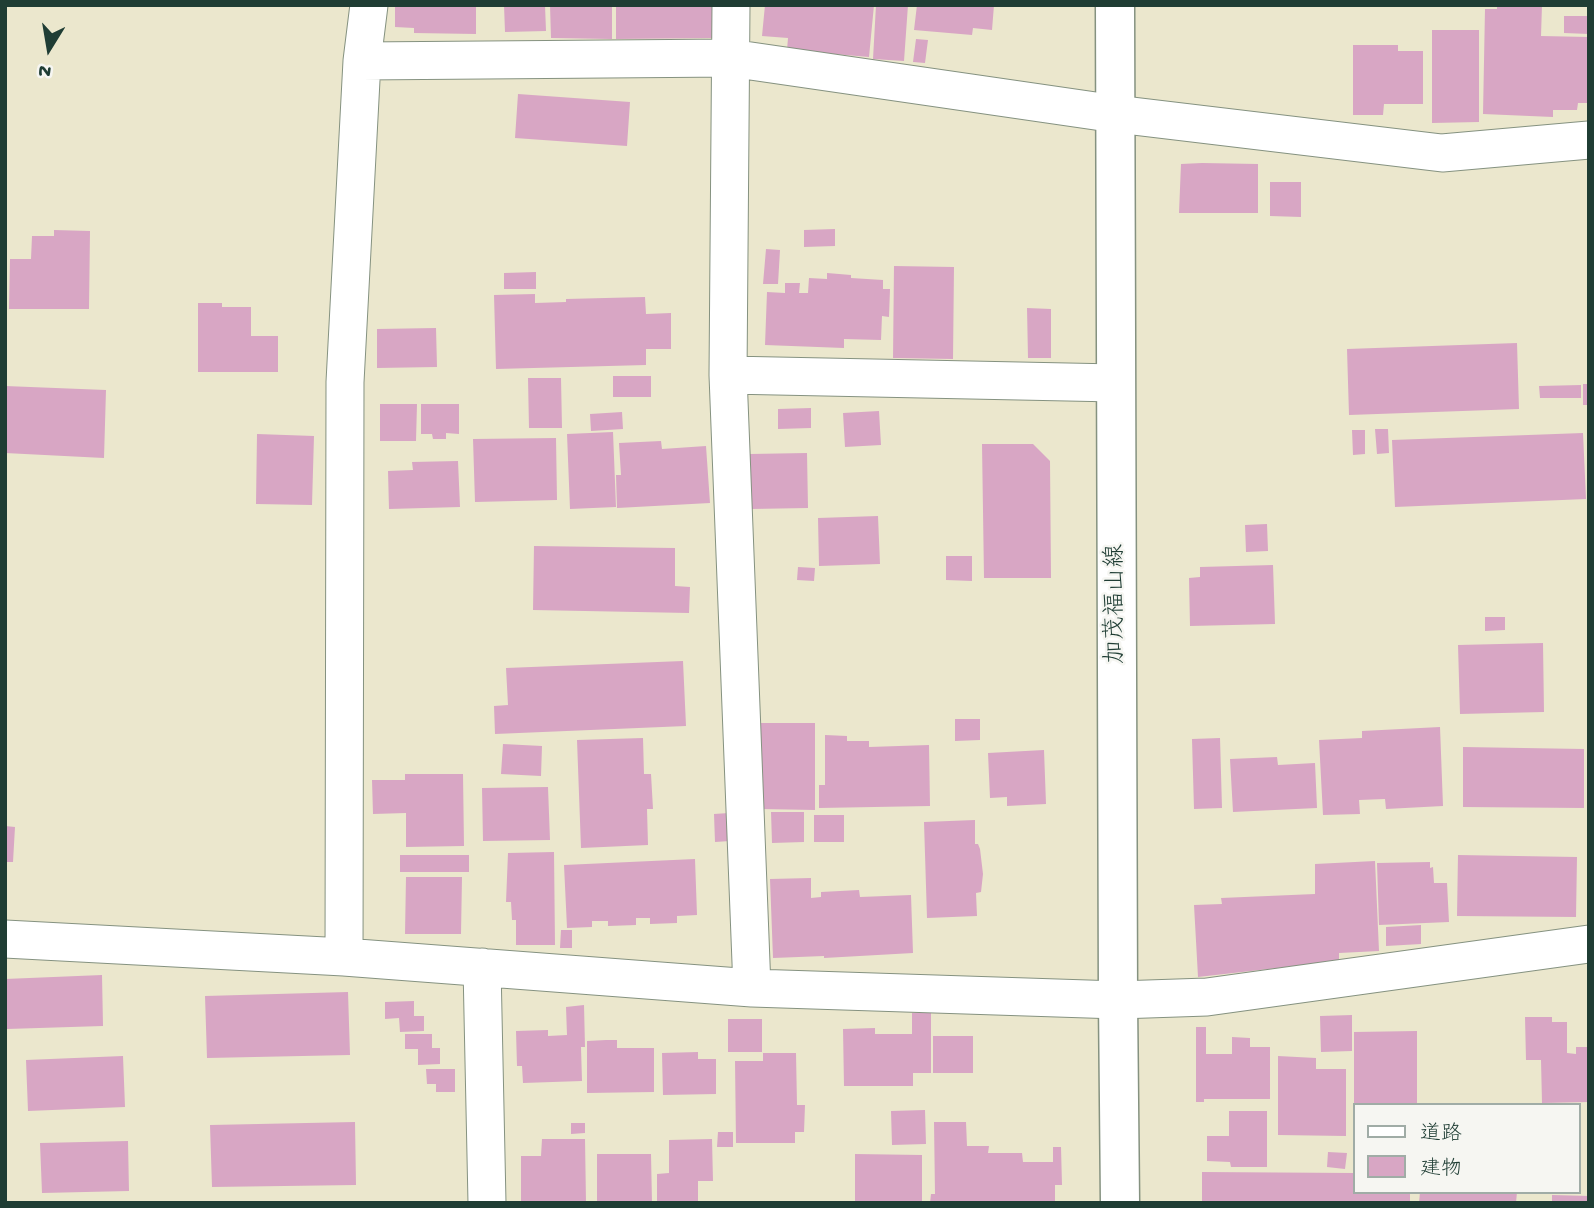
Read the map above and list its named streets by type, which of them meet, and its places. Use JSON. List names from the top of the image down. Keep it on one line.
{"streets":{"main road":["加茂福山線"]},"legend":["道路","建物"],"north":"bottom"}
